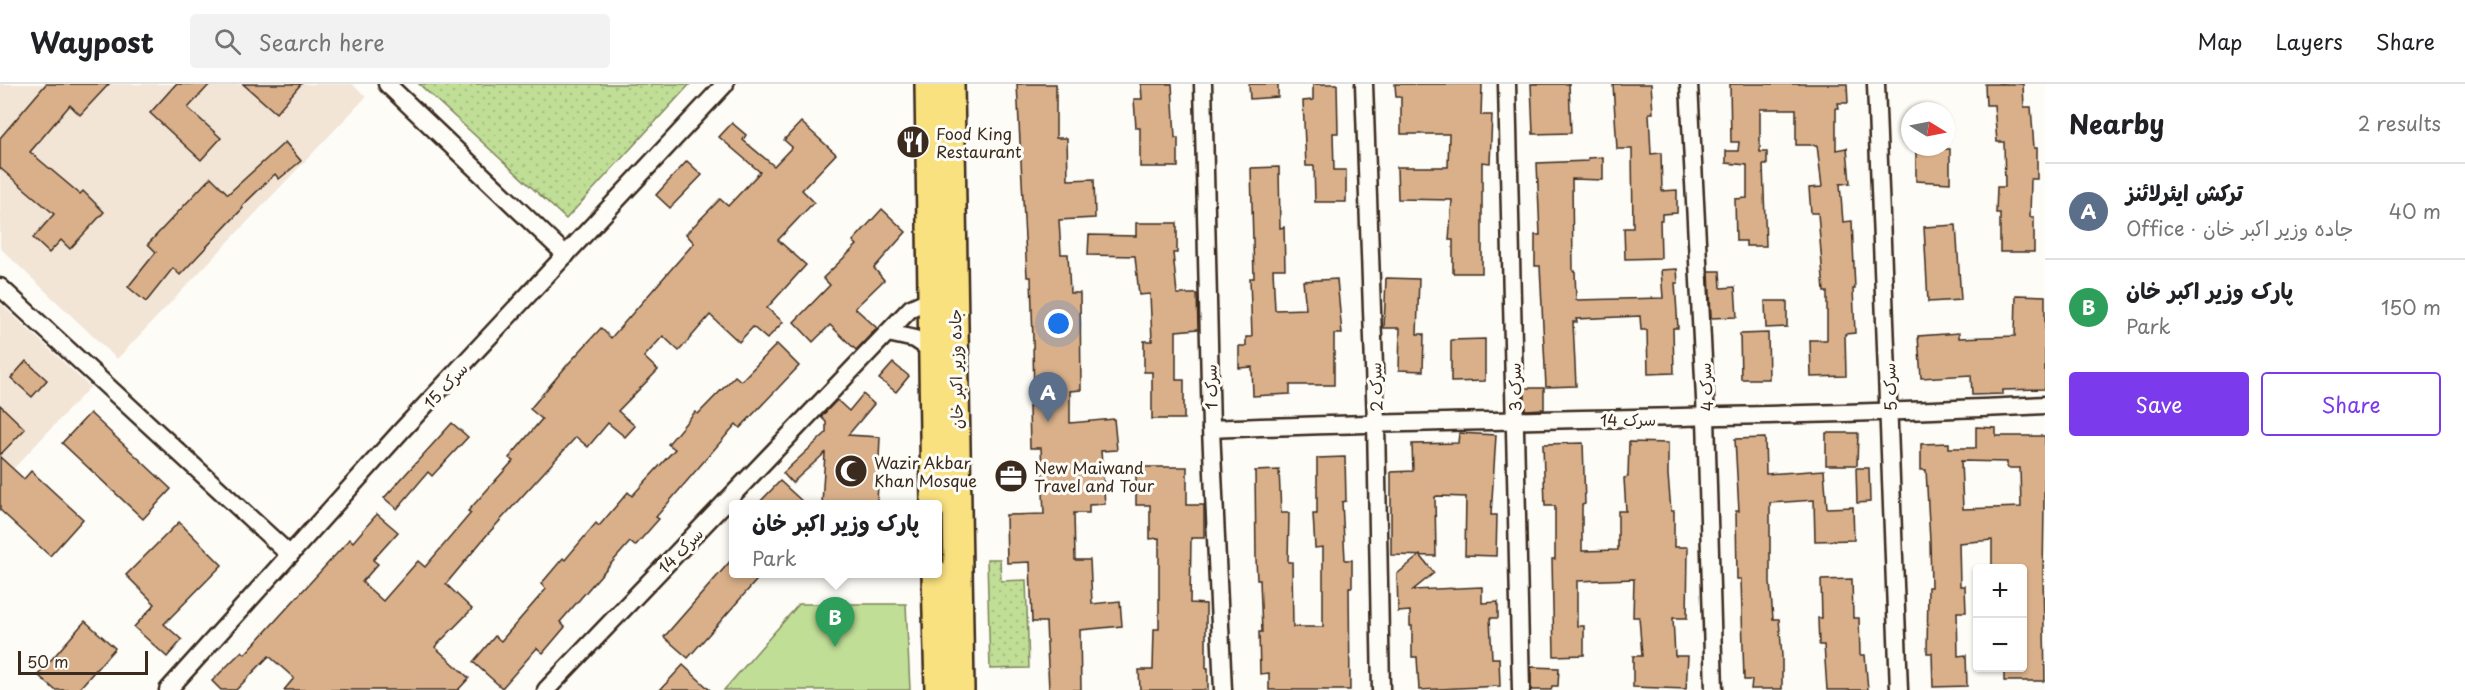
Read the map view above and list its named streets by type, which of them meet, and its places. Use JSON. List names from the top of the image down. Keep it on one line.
{"streets":{"main road":["جاده وزیر اکبر خان"],"street":["سرک 15","سرک 1","سرک 2","سرک 3","سرک 4","سرک 5","سرک 14"]},"crossings":[["سرک 1","سرک 14"],["سرک 2","سرک 14"],["سرک 3","سرک 14"],["سرک 4","سرک 14"],["سرک 5","سرک 14"]],"places":{"restaurant":["Food King Restaurant"],"mosque":["Wazir Akbar Khan Mosque"],"office":["New Maiwand Travel and Tour"]},"scale_bar":"50 m","north":"right","page":{"header":"Waypost","search":"Search here","nav":["Map","Layers","Share"],"heading":["Nearby","2 results"],"list":[{"mark":"A","name":"ترکش ایئرلائنز","note":"Office · جاده وزیر اکبر خان","value":"40 m"},{"mark":"B","name":"پارک وزیر اکبر خان","note":"Park","value":"150 m"}],"buttons":["Save","Share"],"pins":["A","B"],"popup":["پارک وزیر اکبر خان","Park"],"map_buttons":["+","−"],"scale":"50 m"}}
